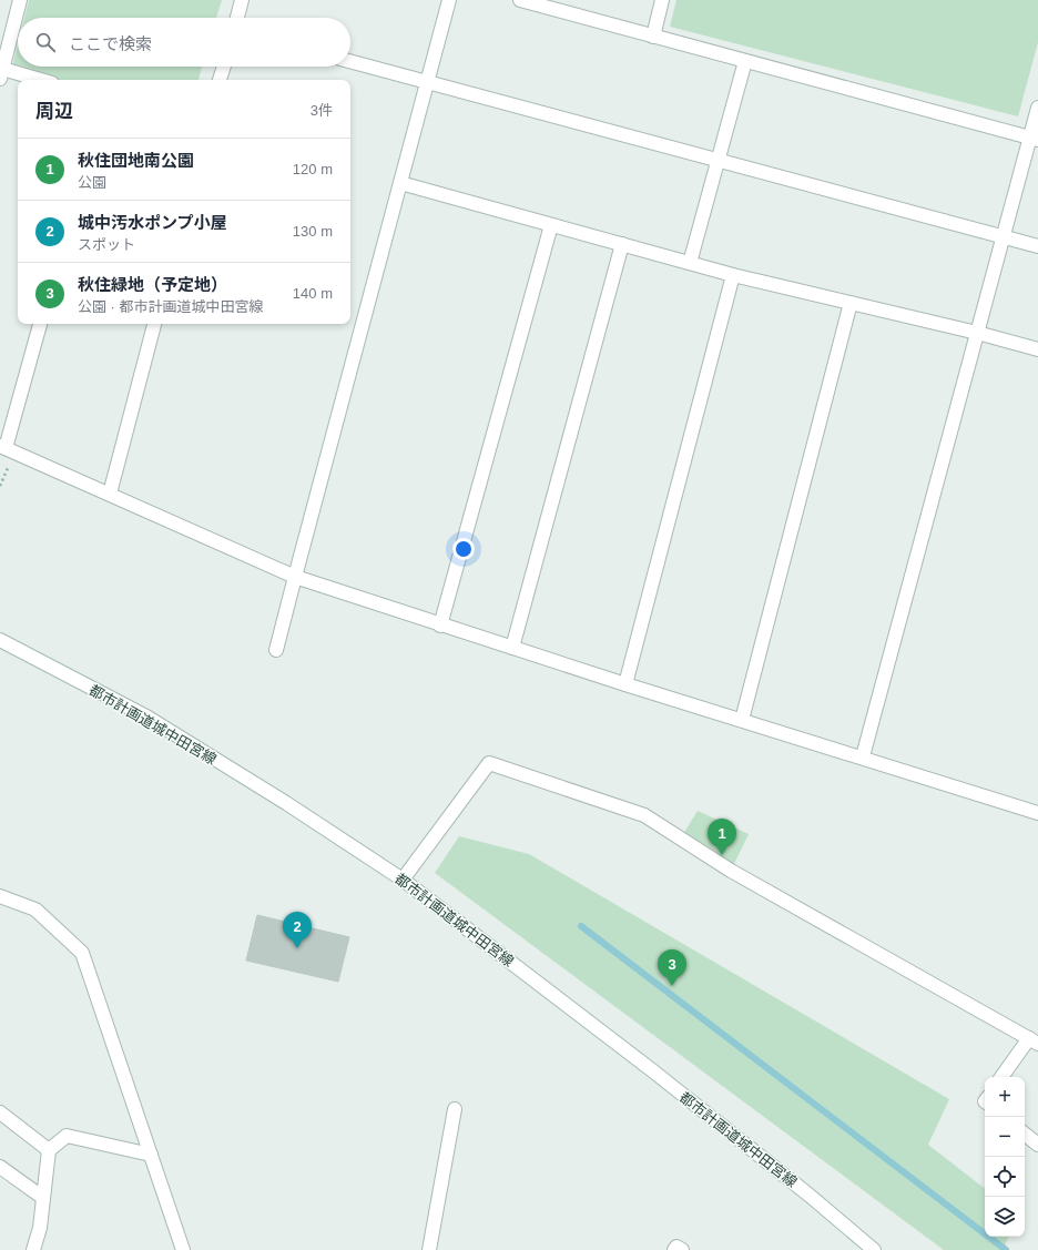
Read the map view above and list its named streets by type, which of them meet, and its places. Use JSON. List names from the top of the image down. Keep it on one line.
{"streets":{"street":["都市計画道城中田宮線"]},"page":{"search":"ここで検索","heading":["周辺","3件"],"list":[{"mark":"1","name":"秋住団地南公園","note":"公園","value":"120 m"},{"mark":"2","name":"城中汚水ポンプ小屋","note":"スポット","value":"130 m"},{"mark":"3","name":"秋住緑地（予定地）","note":"公園 · 都市計画道城中田宮線","value":"140 m"}],"pins":["1","2","3"],"map_buttons":["+","−"]}}
